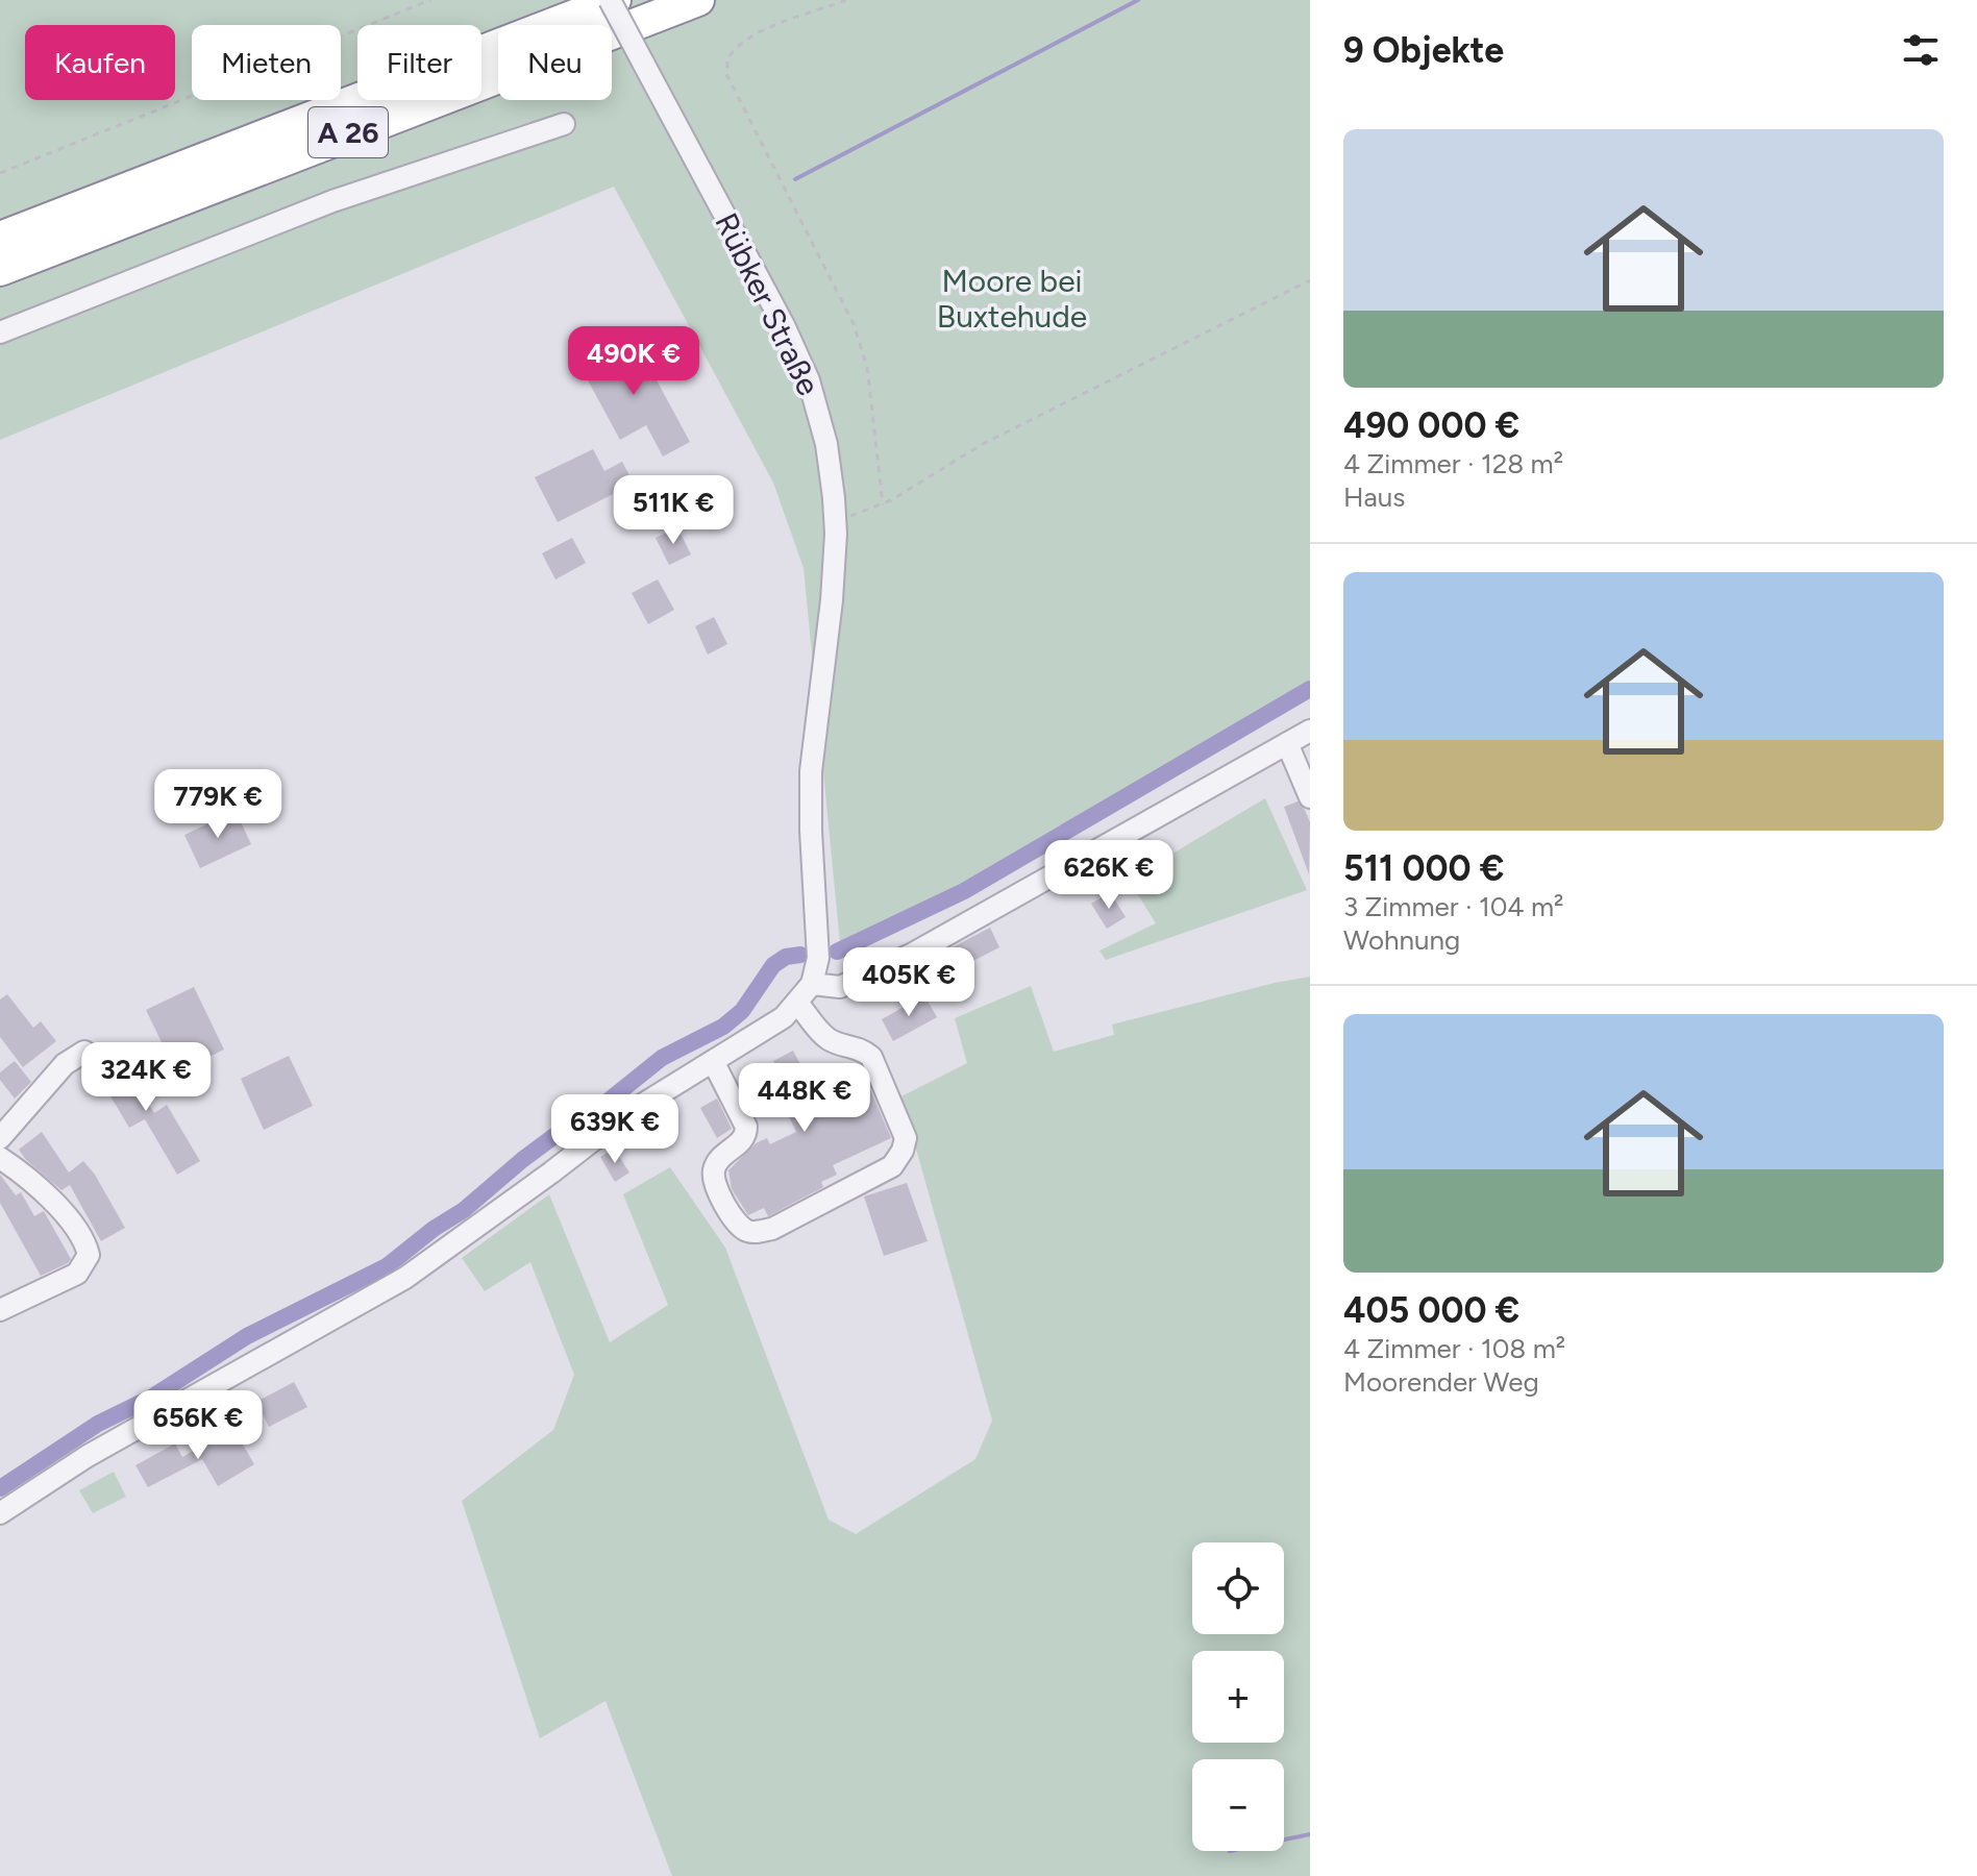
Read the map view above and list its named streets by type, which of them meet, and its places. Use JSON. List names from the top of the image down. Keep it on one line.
{"streets":{"highway":["A 26"],"street":["Rübker Straße"]},"crossings":[["A 26","Rübker Straße"]],"parks":["Moore bei Buxtehude"],"page":{"heading":"9 Objekte","chip":["Kaufen","Mieten","Filter","Neu"],"list":[{"name":"490 000 €","note":"4 Zimmer · 128 m² · Haus"},{"name":"511 000 €","note":"3 Zimmer · 104 m² · Wohnung"},{"name":"405 000 €","note":"4 Zimmer · 108 m² · Moorender Weg"}],"price":["490K €","511K €","779K €","626K €","405K €","324K €","448K €","639K €","656K €"],"map_buttons":["+","−"]}}
